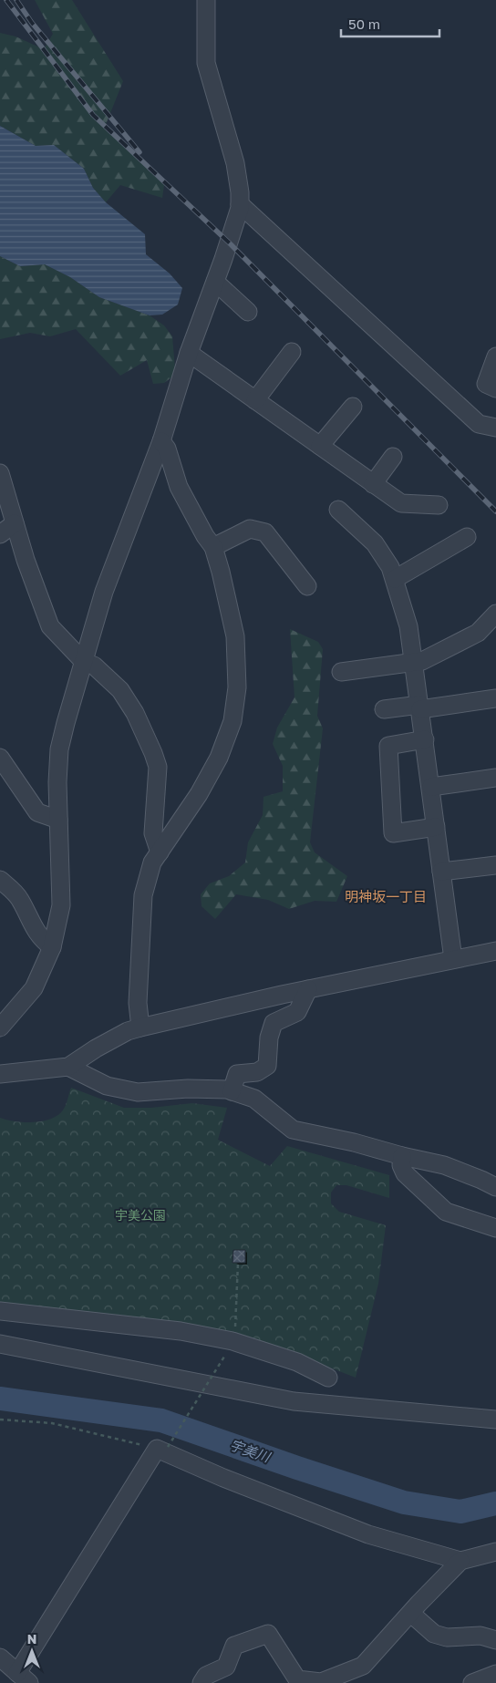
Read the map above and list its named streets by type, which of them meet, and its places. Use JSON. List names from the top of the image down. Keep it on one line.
{"districts":["明神坂一丁目"],"water":["宇美川"],"parks":["宇美公園"],"scale_bar":"50 m","north":"top"}
